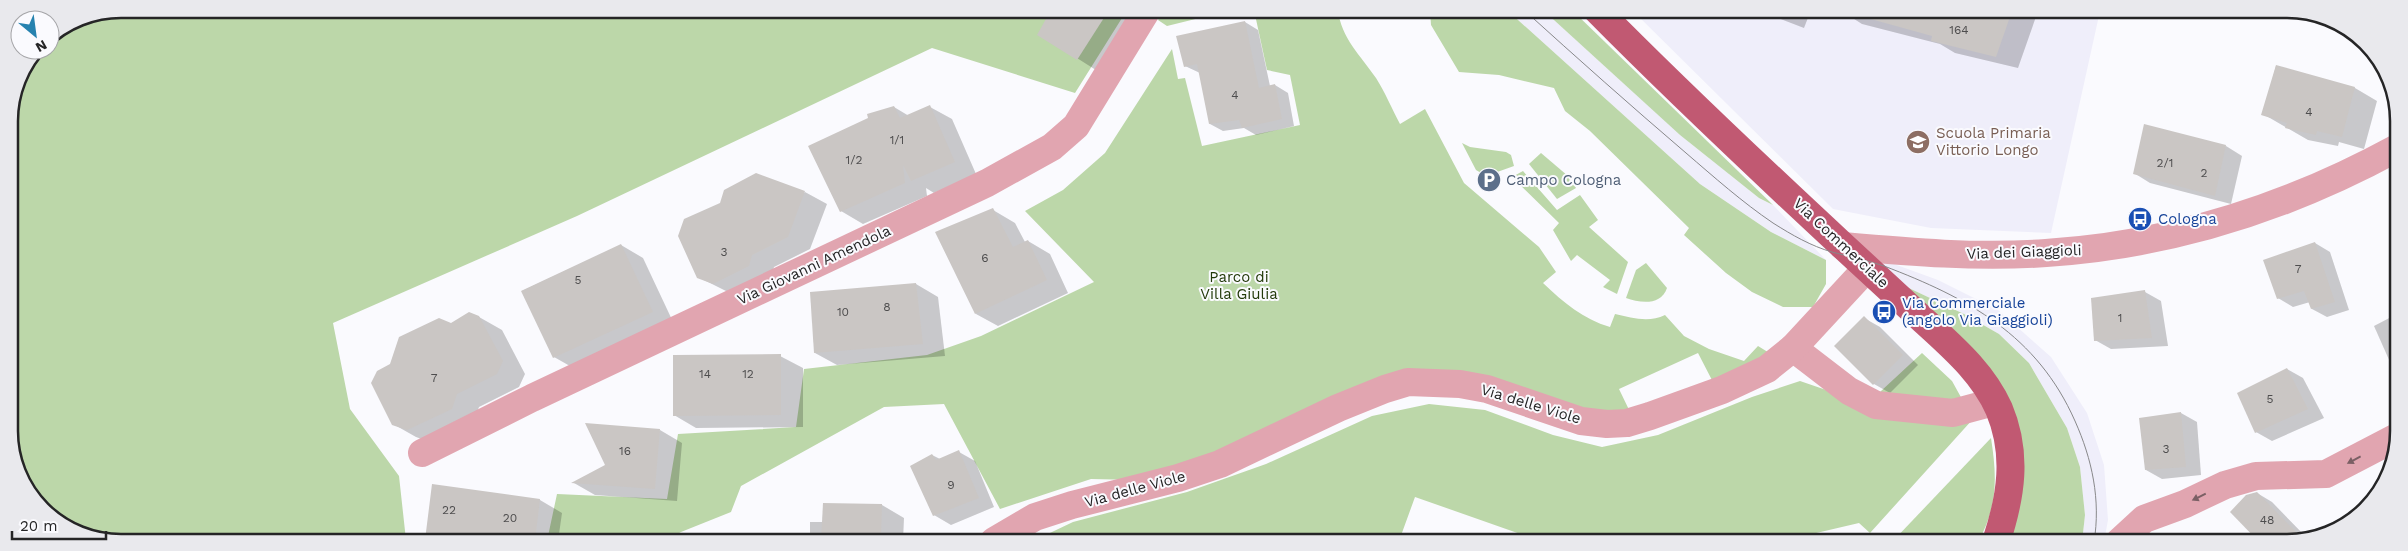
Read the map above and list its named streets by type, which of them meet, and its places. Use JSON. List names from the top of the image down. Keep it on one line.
{"streets":{"main road":["Via Commerciale"],"street":["Via dei Giaggioli","Via Giovanni Amendola","Via delle Viole"]},"crossings":[["Via Commerciale","Via dei Giaggioli"],["Via Commerciale","Via delle Viole"]],"parks":["Parco di Villa Giulia"],"places":{"school or university":["Scuola Primaria Vittorio Longo"],"parking":["Campo Cologna"],"bus stop":["Cologna","Via Commerciale (angolo Via Giaggioli)"]},"house_numbers":["164","4","4","1/1","1/2","2/1","2","3","6","7","5","8","10","1","14","12","7","5","3","16","9","22","20","48"],"scale_bar":"20 m","north":"bottom right"}
